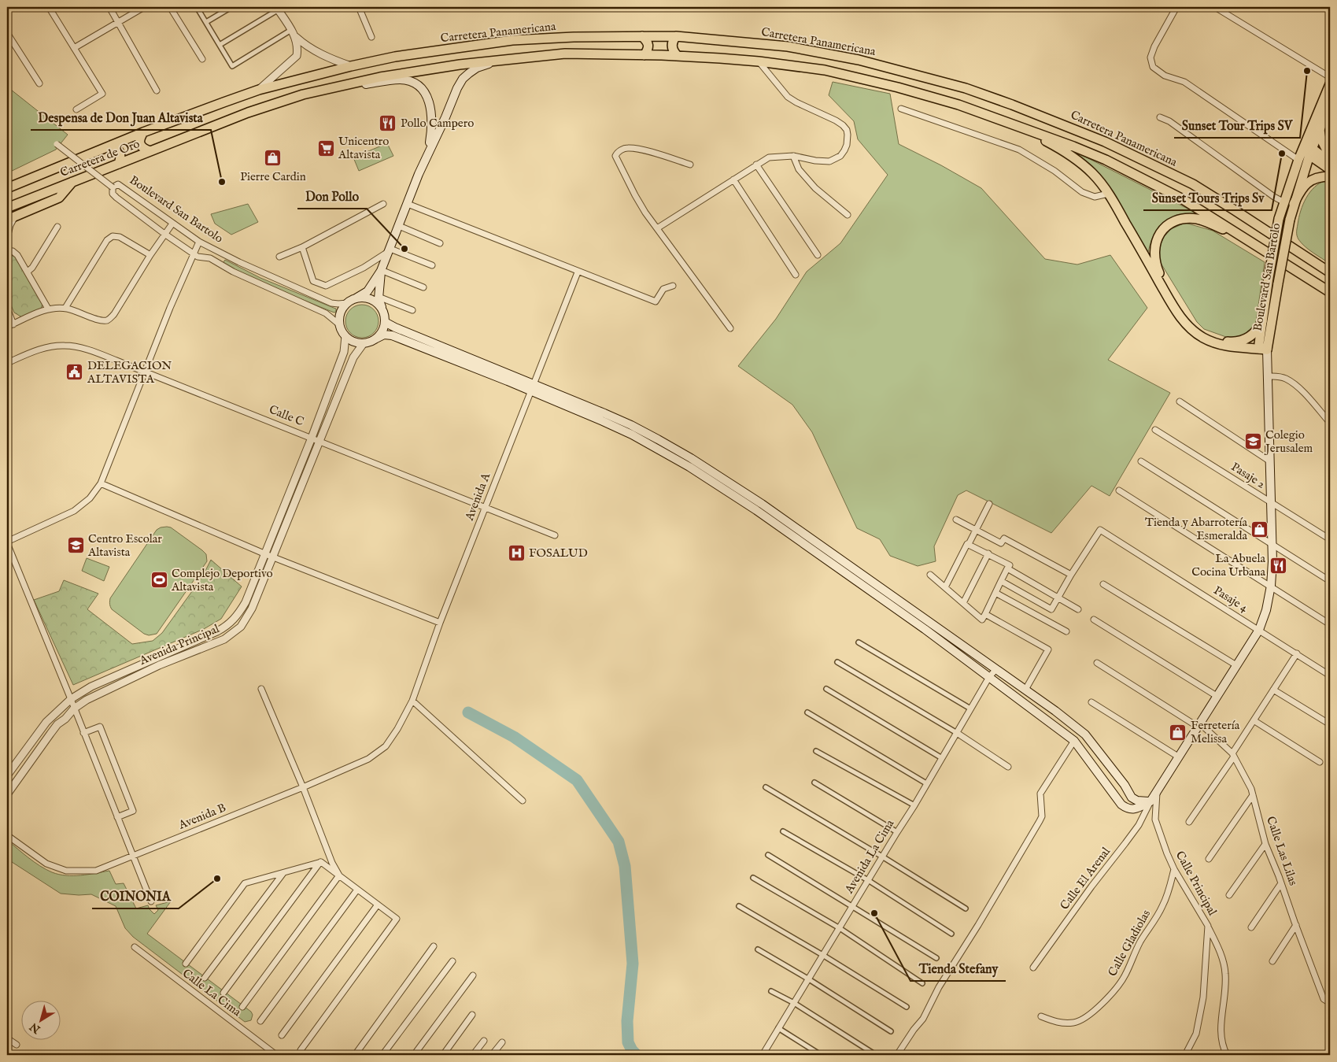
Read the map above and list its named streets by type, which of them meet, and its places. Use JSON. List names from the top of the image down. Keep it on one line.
{"streets":{"main road":["Carretera Panamericana","Carretera de Oro","Boulevard San Bartolo"],"street":["Calle C","Pasaje 2","Avenida A","Pasaje 4","Avenida Principal","Avenida B","Calle Las Lilas","Avenida La Cima","Calle El Arenal","Calle Principal","Calle Gladiolas","Calle La Cima"]},"crossings":[["Carretera Panamericana","Carretera de Oro"],["Boulevard San Bartolo","Pasaje 2"],["Boulevard San Bartolo","Pasaje 4"],["Boulevard San Bartolo","Avenida Principal"],["Boulevard San Bartolo","Calle Las Lilas"],["Boulevard San Bartolo","Calle El Arenal"],["Boulevard San Bartolo","Calle Principal"],["Calle C","Avenida A"],["Calle C","Avenida Principal"],["Avenida A","Avenida B"],["Calle Principal","Calle Gladiolas"]],"places":{"other":["Sunset Tour Trips SV","Sunset Tours Trips Sv","Despensa de Don Juan Altavista","Don Pollo","COINONIA","Tienda Stefany"],"restaurant":["Pollo Campero","La Abuela Cocina Urbana"],"supermarket":["Unicentro Altavista"],"shop":["Pierre Cardin","Tienda y Abarrotería Esmeralda","Ferretería Melissa"],"public building":["DELEGACION ALTAVISTA"],"school or university":["Colegio Jerusalem","Centro Escolar Altavista"],"hospital":["FOSALUD"],"sports":["Complejo Deportivo Altavista"]},"north":"bottom left"}
